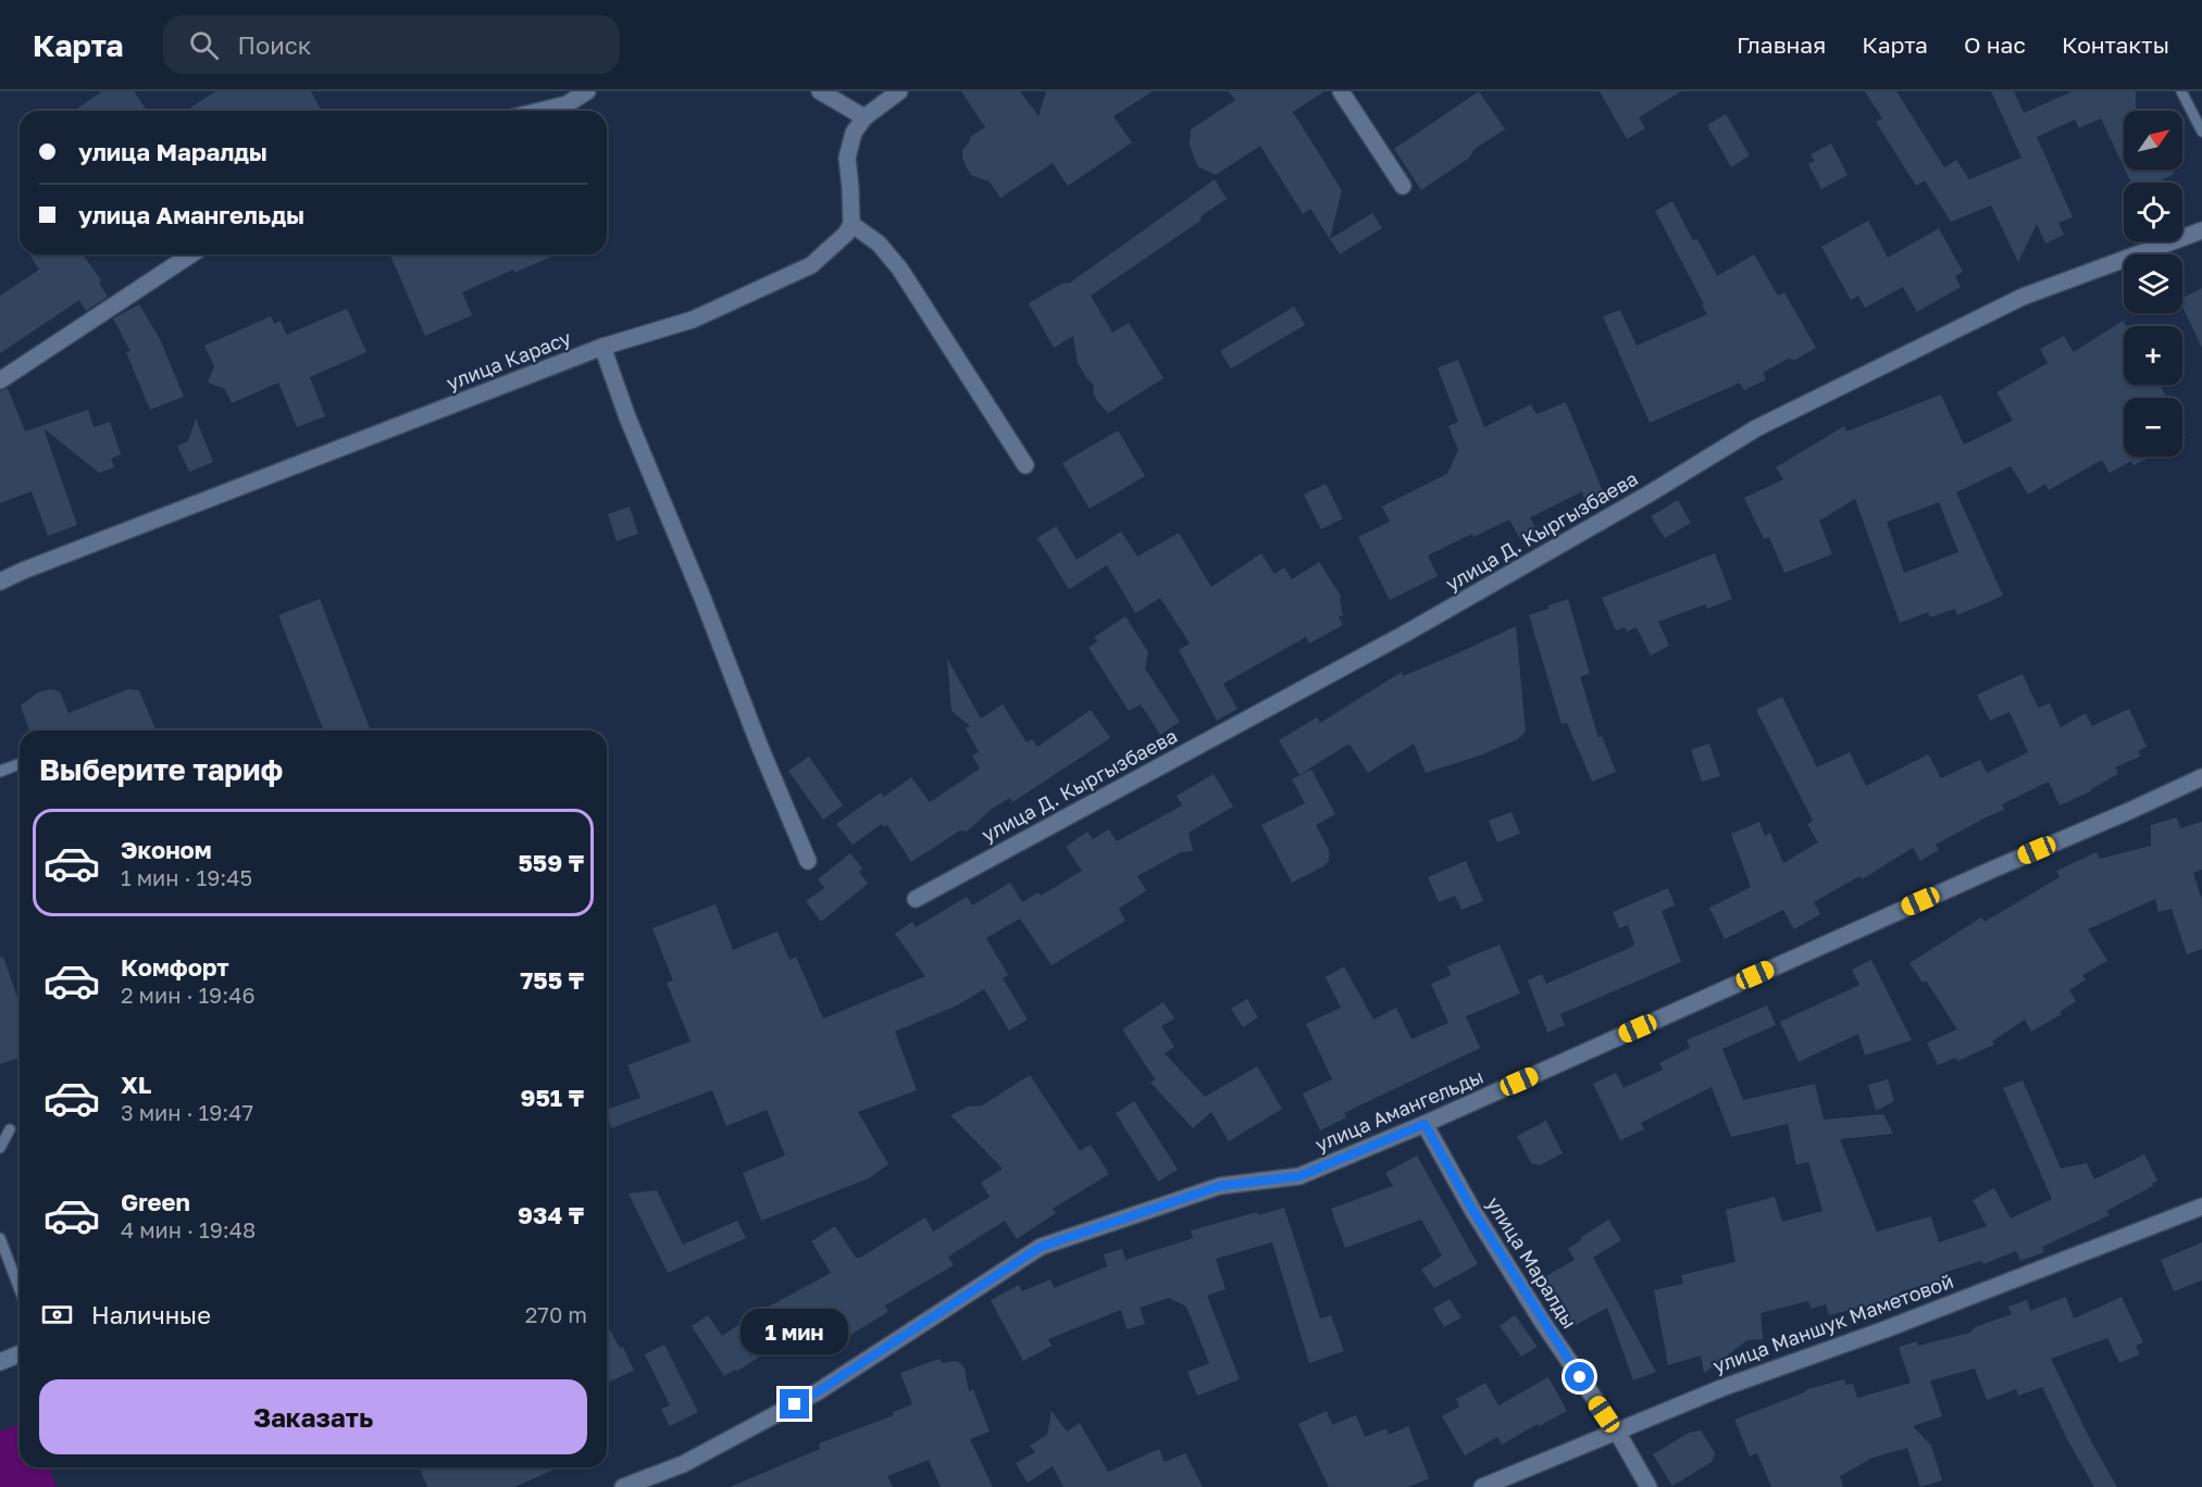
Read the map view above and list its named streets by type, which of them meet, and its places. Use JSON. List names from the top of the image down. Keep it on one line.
{"streets":{"street":["улица Карасу","улица Д. Кыргызбаева","улица Амангельды","улица Маралды","улица Маншук Маметовой"]},"crossings":[["улица Амангельды","улица Маралды"],["улица Маралды","улица Маншук Маметовой"]],"north":"top right","page":{"header":"Карта","search":"Поиск","nav":["Главная","Карта","О нас","Контакты"],"map_buttons":["+","−"],"banner":["улица Маралды","улица Амангельды"],"heading":"Выберите тариф","list":[{"name":"Эконом","note":"1 мин · 19:45","value":"559 ₸"},{"name":"Комфорт","note":"2 мин · 19:46","value":"755 ₸"},{"name":"XL","note":"3 мин · 19:47","value":"951 ₸"},{"name":"Green","note":"4 мин · 19:48","value":"934 ₸"}],"pay":["Наличные","270 m"],"bubble":"1 мин","buttons":"Заказать"}}
